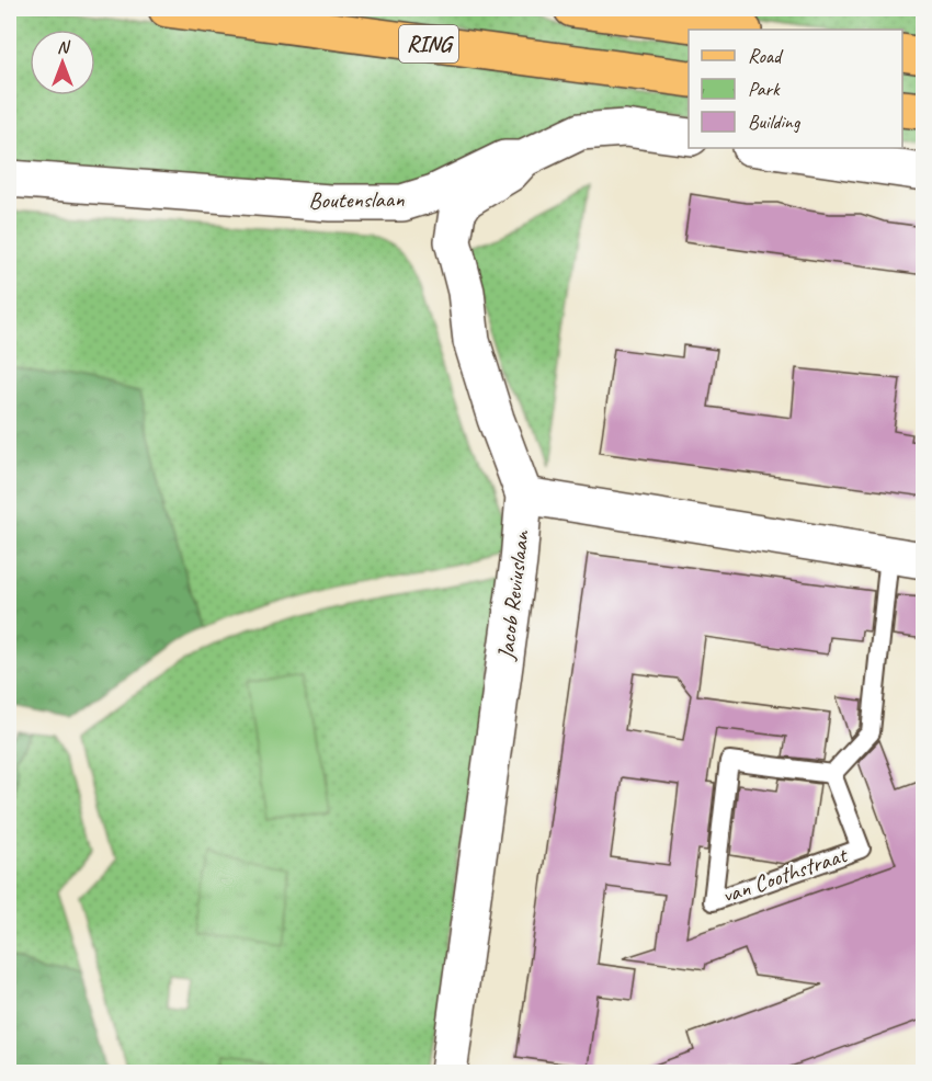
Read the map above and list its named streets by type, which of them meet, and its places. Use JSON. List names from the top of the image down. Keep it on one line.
{"streets":{"main road":["RING"],"street":["Boutenslaan","Jacob Reviuslaan"],"lane":["van Coothstraat"]},"crossings":[["Boutenslaan","Jacob Reviuslaan"]],"legend":["Road","Park","Building"],"north":"top"}
